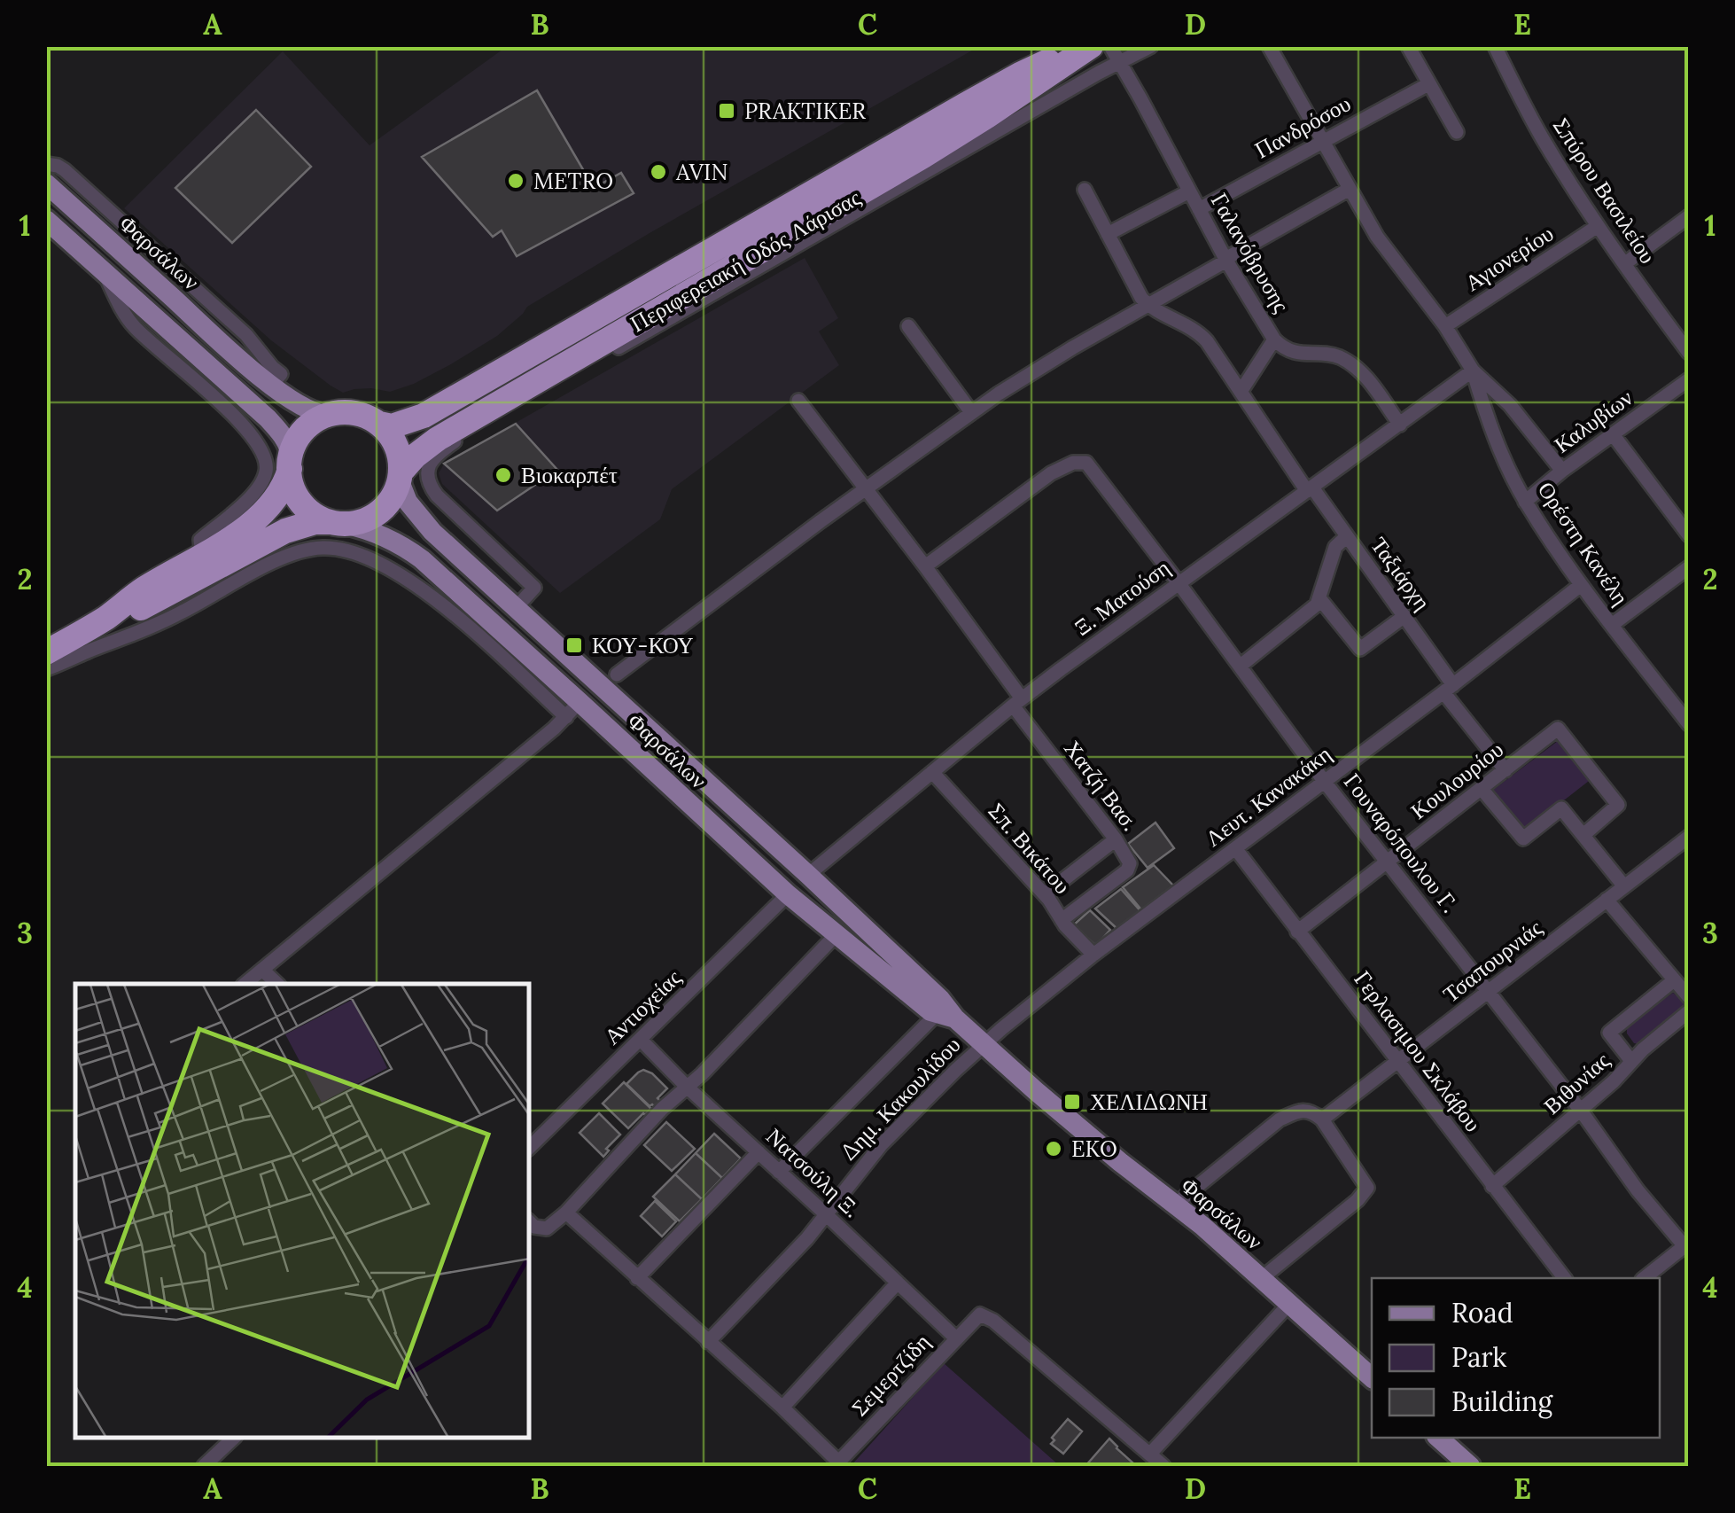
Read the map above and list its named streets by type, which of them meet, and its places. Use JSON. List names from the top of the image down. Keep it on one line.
{"streets":{"highway":["Περιφερειακή Οδός Λάρισας"],"main road":["Φαρσάλων"],"street":["Πανδρόσου","Σπύρου Βασιλείου","Γαλανόβρυσης","Αγιονερίου","Καλυβίων","Ορέστη Κανέλη","Ταξιάρχη","Ξ. Ματούση","Κουλουρίου","Χατζή Βασ.","Λευτ. Κανακάκη","Γουναρόπουλου Γ.","Σπ. Βικάτου","Τσαπουρνιάς","Αντιοχείας","Γερλασιμου Σκλάβου","Βιθυνίας","Δημ. Κακουλίδου","Νατσούλη Ξ.","Σεμερτζίδη"]},"crossings":[["Πανδρόσου","Γαλανόβρυσης"],["Πανδρόσου","Ορέστη Κανέλη"],["Σπύρου Βασιλείου","Αγιονερίου"],["Φαρσάλων","Περιφερειακή Οδός Λάρισας"],["Φαρσάλων","Ξ. Ματούση"],["Φαρσάλων","Λευτ. Κανακάκη"],["Φαρσάλων","Αντιοχείας"],["Φαρσάλων","Δημ. Κακουλίδου"],["Γαλανόβρυσης","Ξ. Ματούση"],["Αγιονερίου","Ορέστη Κανέλη"],["Καλυβίων","Ορέστη Κανέλη"],["Ορέστη Κανέλη","Ξ. Ματούση"],["Ορέστη Κανέλη","Λευτ. Κανακάκη"],["Ταξιάρχη","Ξ. Ματούση"],["Ταξιάρχη","Κουλουρίου"],["Ταξιάρχη","Λευτ. Κανακάκη"],["Ξ. Ματούση","Χατζή Βασ."],["Ξ. Ματούση","Γουναρόπουλου Γ."],["Ξ. Ματούση","Σπ. Βικάτου"],["Κουλουρίου","Γουναρόπουλου Γ."],["Κουλουρίου","Γερλασιμου Σκλάβου"],["Χατζή Βασ.","Γουναρόπουλου Γ."],["Χατζή Βασ.","Σπ. Βικάτου"],["Λευτ. Κανακάκη","Γουναρόπουλου Γ."],["Λευτ. Κανακάκη","Σπ. Βικάτου"],["Λευτ. Κανακάκη","Γερλασιμου Σκλάβου"],["Λευτ. Κανακάκη","Δημ. Κακουλίδου"],["Γουναρόπουλου Γ.","Τσαπουρνιάς"],["Γουναρόπουλου Γ.","Βιθυνίας"],["Τσαπουρνιάς","Γερλασιμου Σκλάβου"],["Αντιοχείας","Νατσούλη Ξ."],["Γερλασιμου Σκλάβου","Βιθυνίας"],["Δημ. Κακουλίδου","Νατσούλη Ξ."],["Νατσούλη Ξ.","Σεμερτζίδη"]],"places":{"transit":["PRAKTIKER","ΚΟΥ-ΚΟΥ","ΧΕΛΙΔΩΝΗ"],"other":["AVIN","METRO","Βιοκαρπέτ","EKO"]},"legend":["Road","Park","Building"],"grid":{"columns":["A","B","C","D","E"],"rows":["1","2","3","4"]}}
